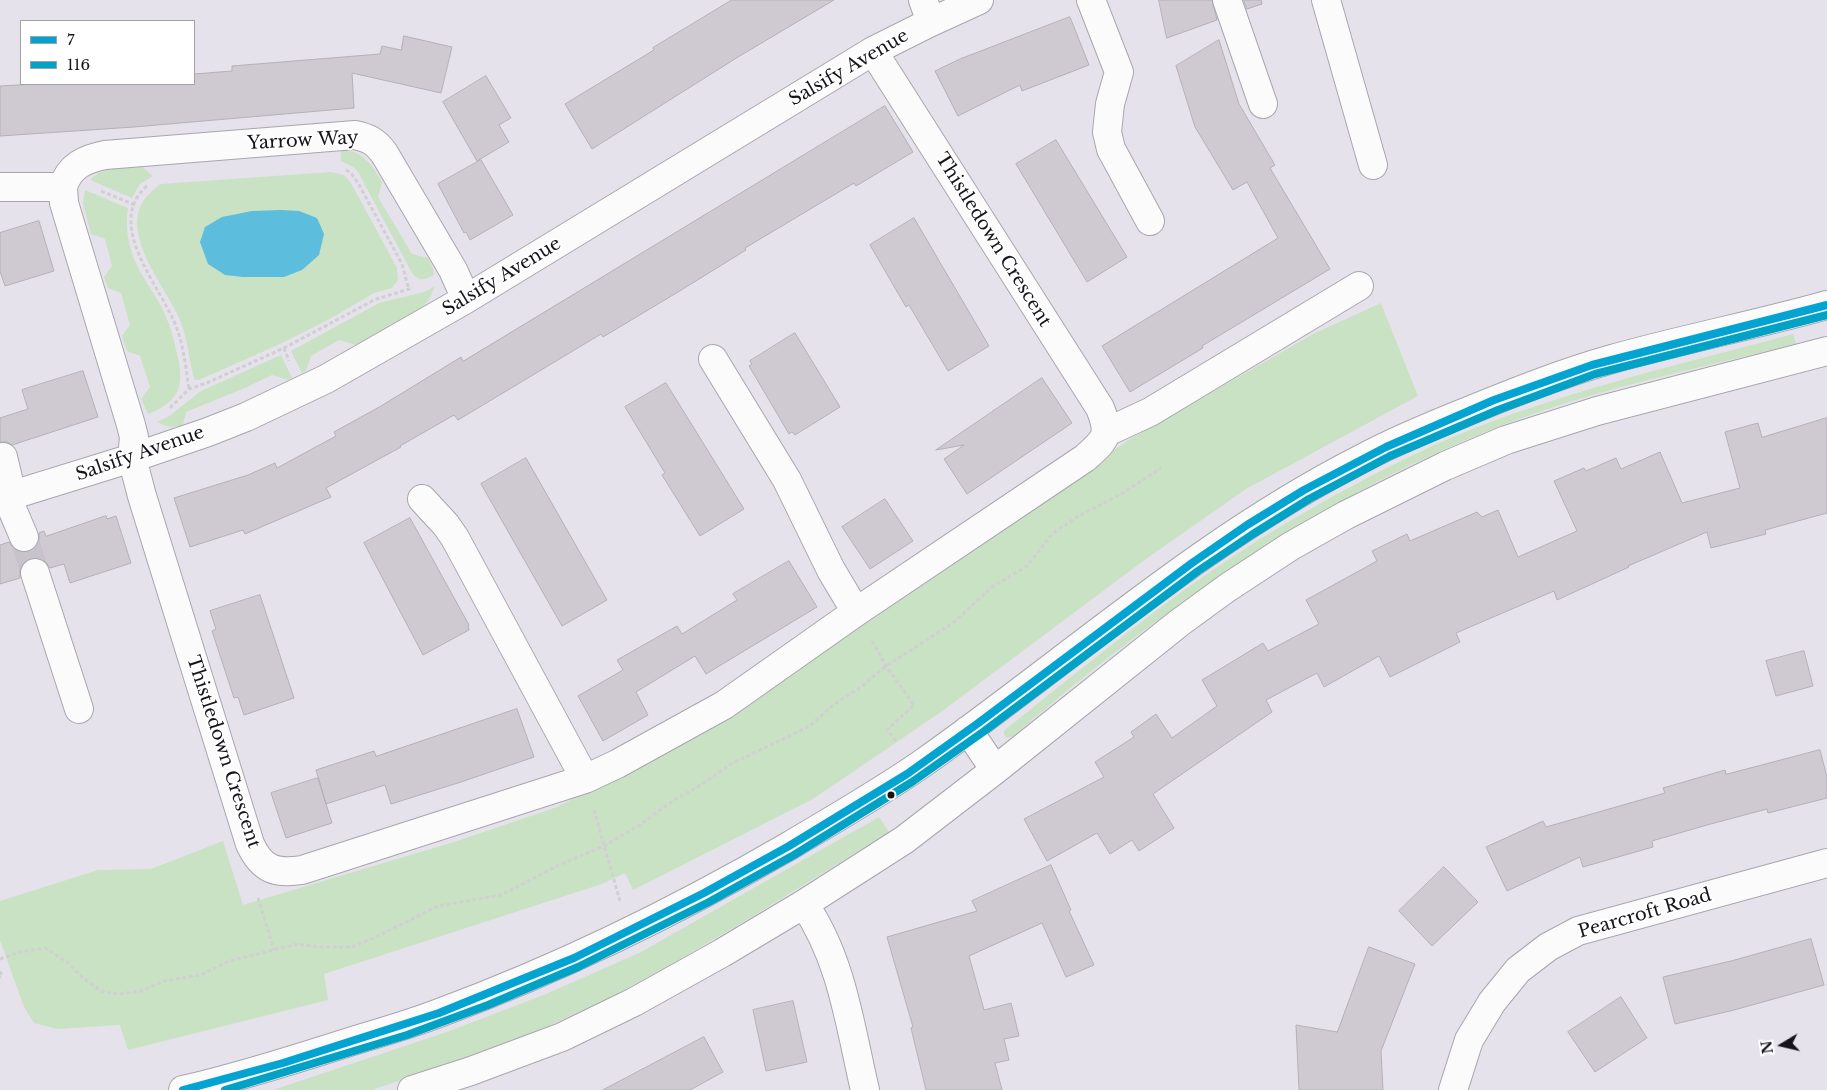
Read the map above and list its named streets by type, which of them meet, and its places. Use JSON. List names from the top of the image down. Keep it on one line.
{"streets":{"street":["Salsify Avenue","Yarrow Way","Thistledown Crescent","Pearcroft Road"]},"crossings":[["Salsify Avenue","Yarrow Way"],["Salsify Avenue","Thistledown Crescent"]],"lines":["transit line 7","transit line 116"],"legend":["7","116"],"north":"left"}
